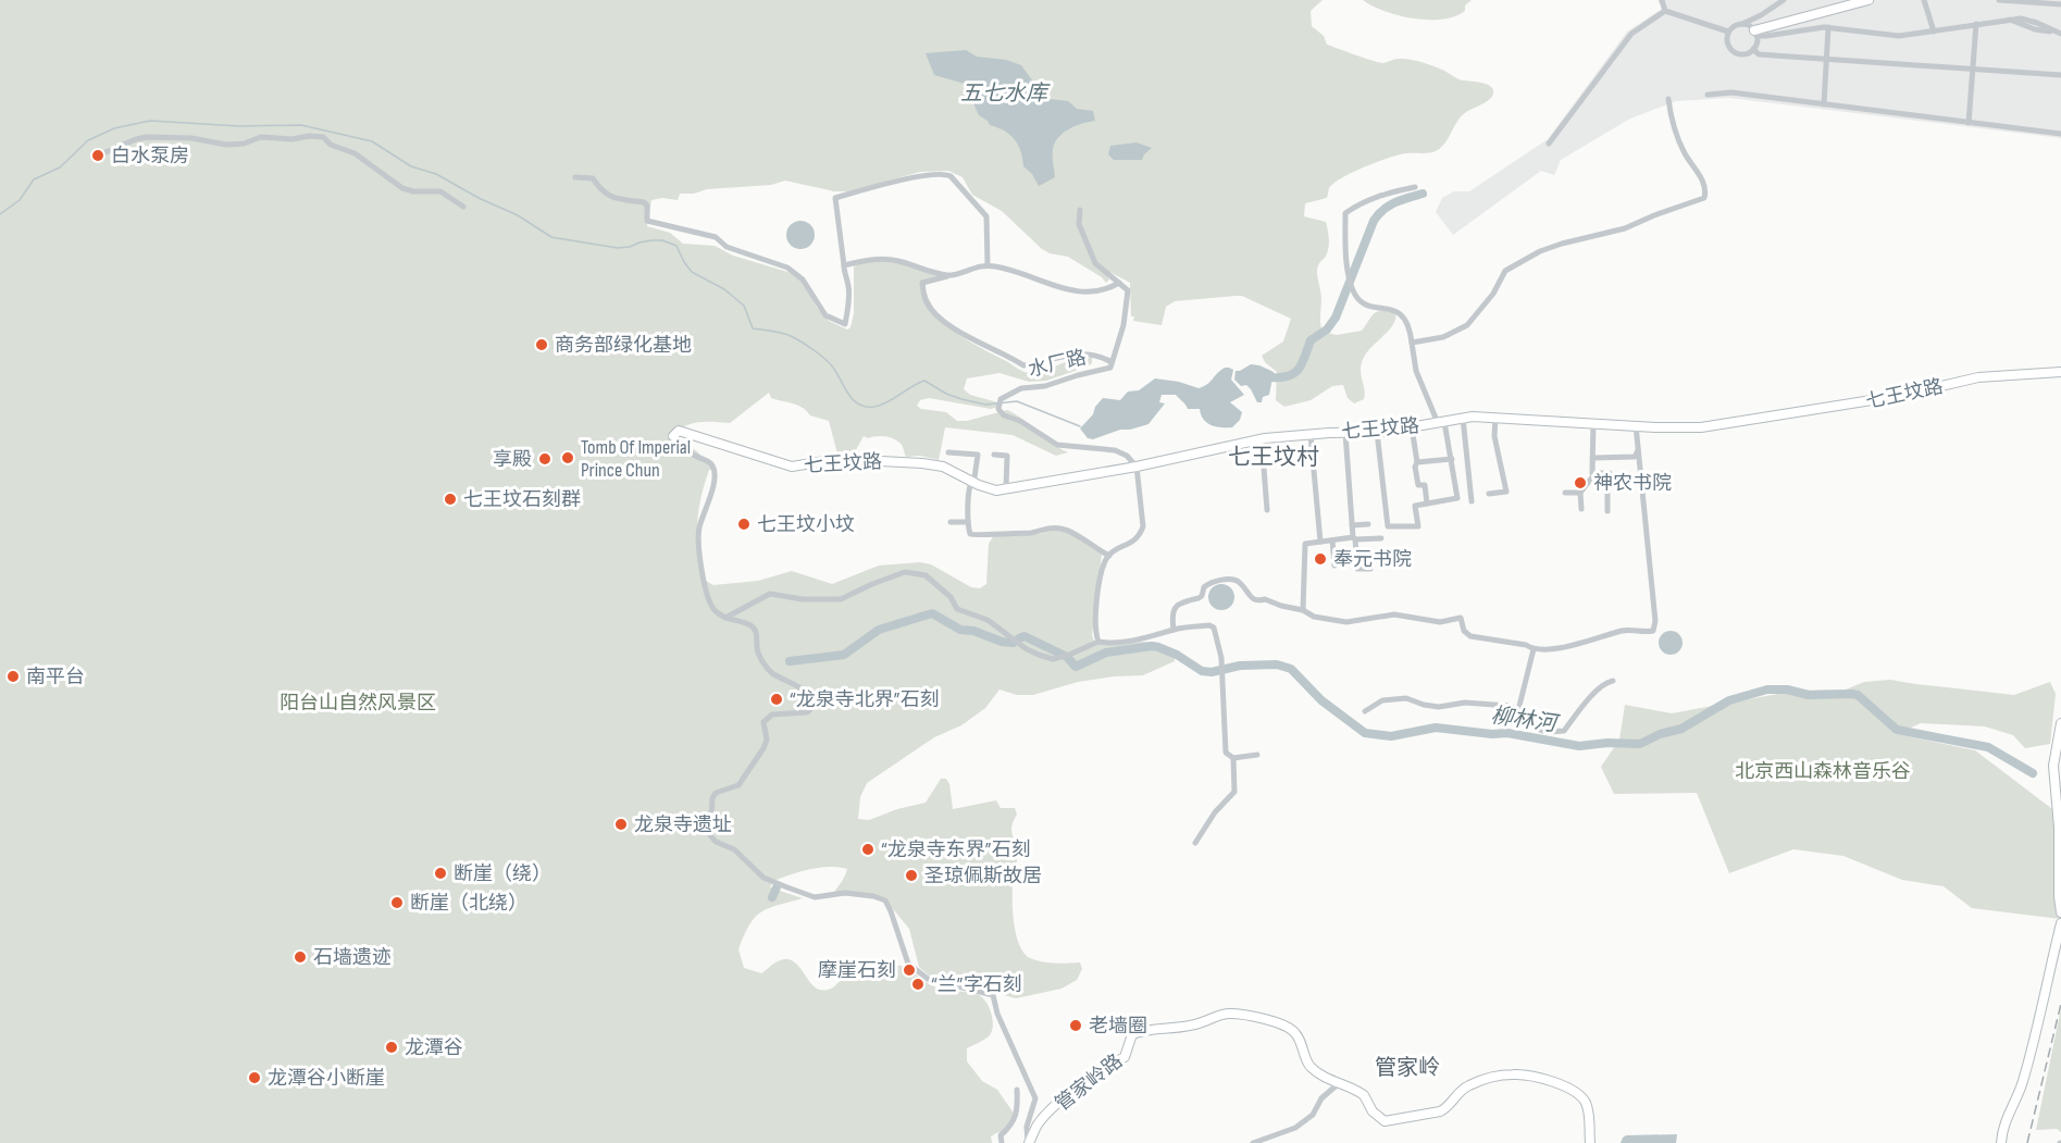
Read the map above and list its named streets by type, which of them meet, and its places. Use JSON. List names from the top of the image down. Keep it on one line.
{"streets":{"street":["水厂路","七王坟路","管家岭路"]},"crossings":[["水厂路","七王坟路"]],"districts":["七王坟村","管家岭"],"water":["五七水库","柳林河"],"parks":["阳台山自然风景区","北京西山森林音乐谷"],"places":["白水泵房","商务部绿化基地","Tomb Of Imperial Prince Chun","享殿","神农书院","七王坟石刻群","七王坟小坟","奉元书院","南平台","“龙泉寺北界”石刻","龙泉寺遗址","“龙泉寺东界”石刻","断崖（绕）","圣琼佩斯故居","断崖（北绕）","石墙遗迹","摩崖石刻","“兰”字石刻","老墙圈","龙潭谷","龙潭谷小断崖"]}
